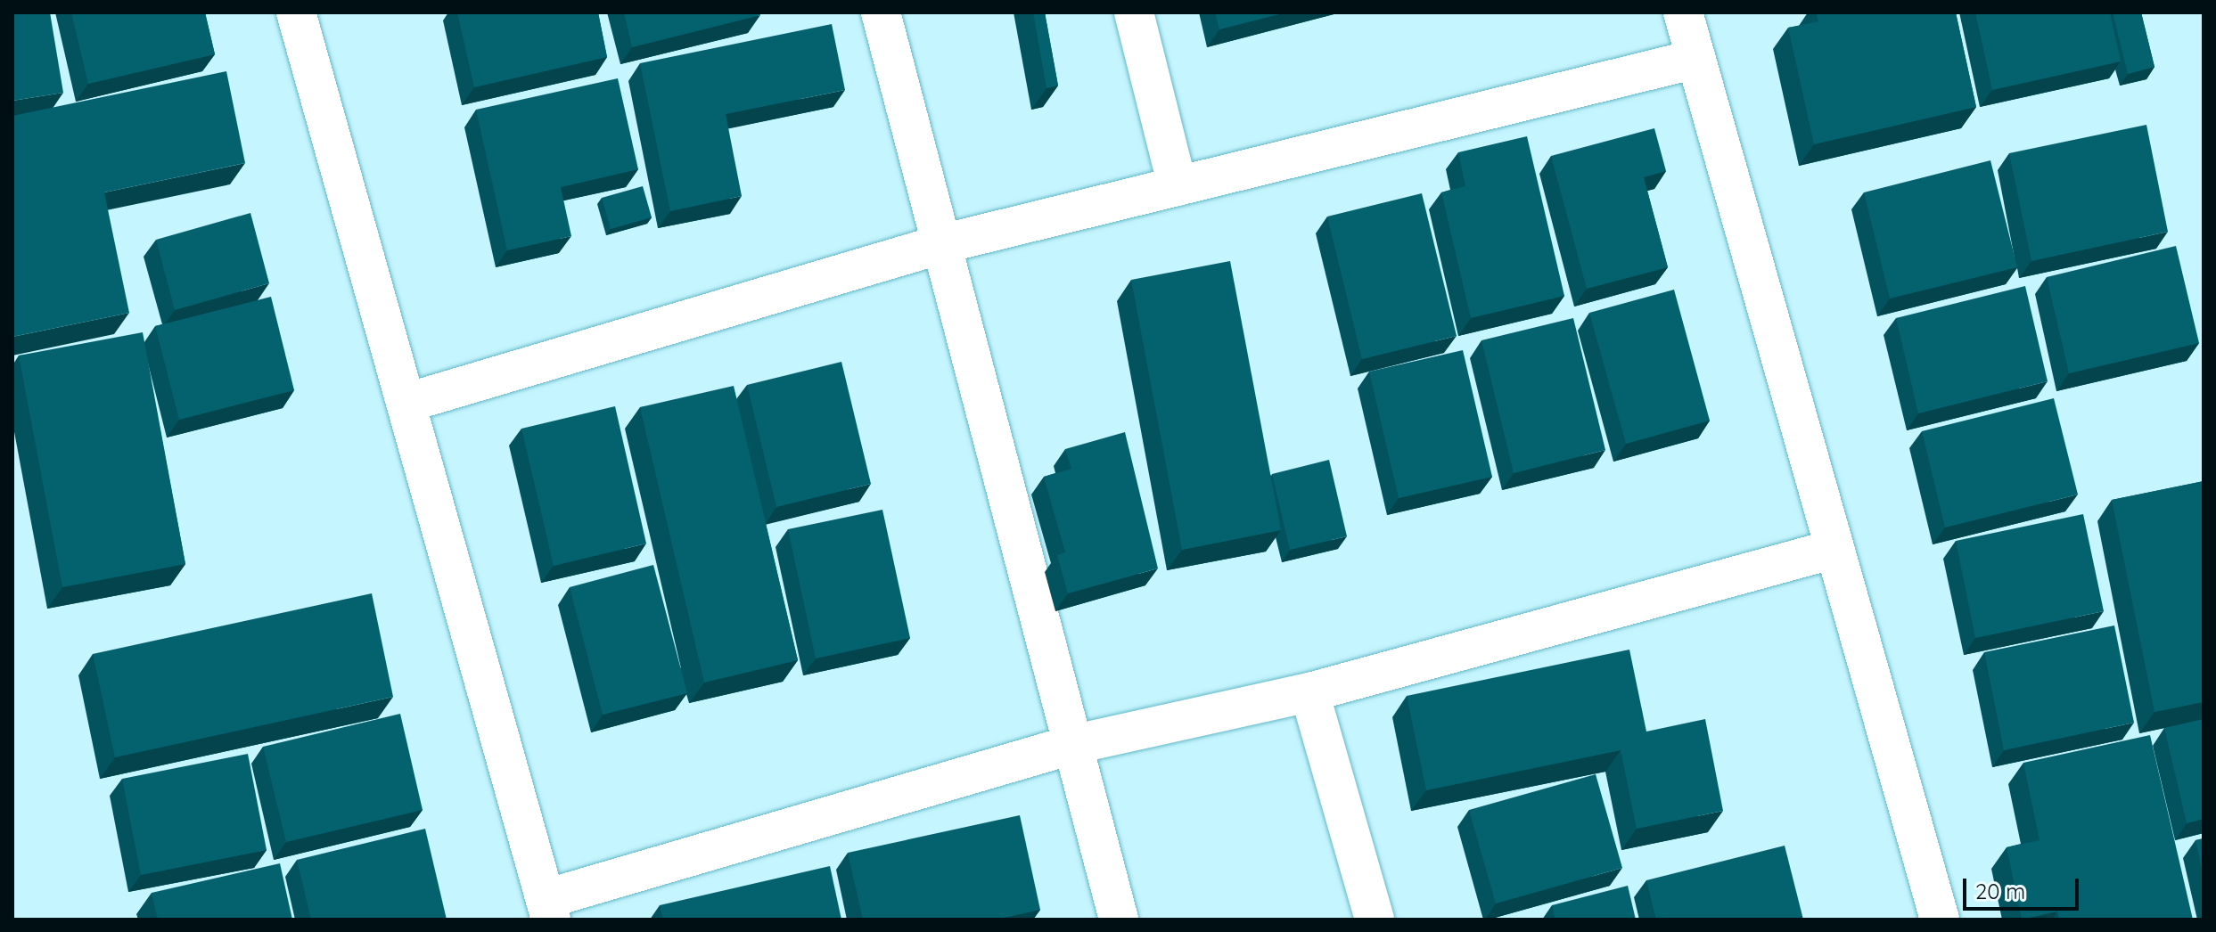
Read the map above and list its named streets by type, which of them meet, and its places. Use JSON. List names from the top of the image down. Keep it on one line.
{"scale_bar":"20 m"}
